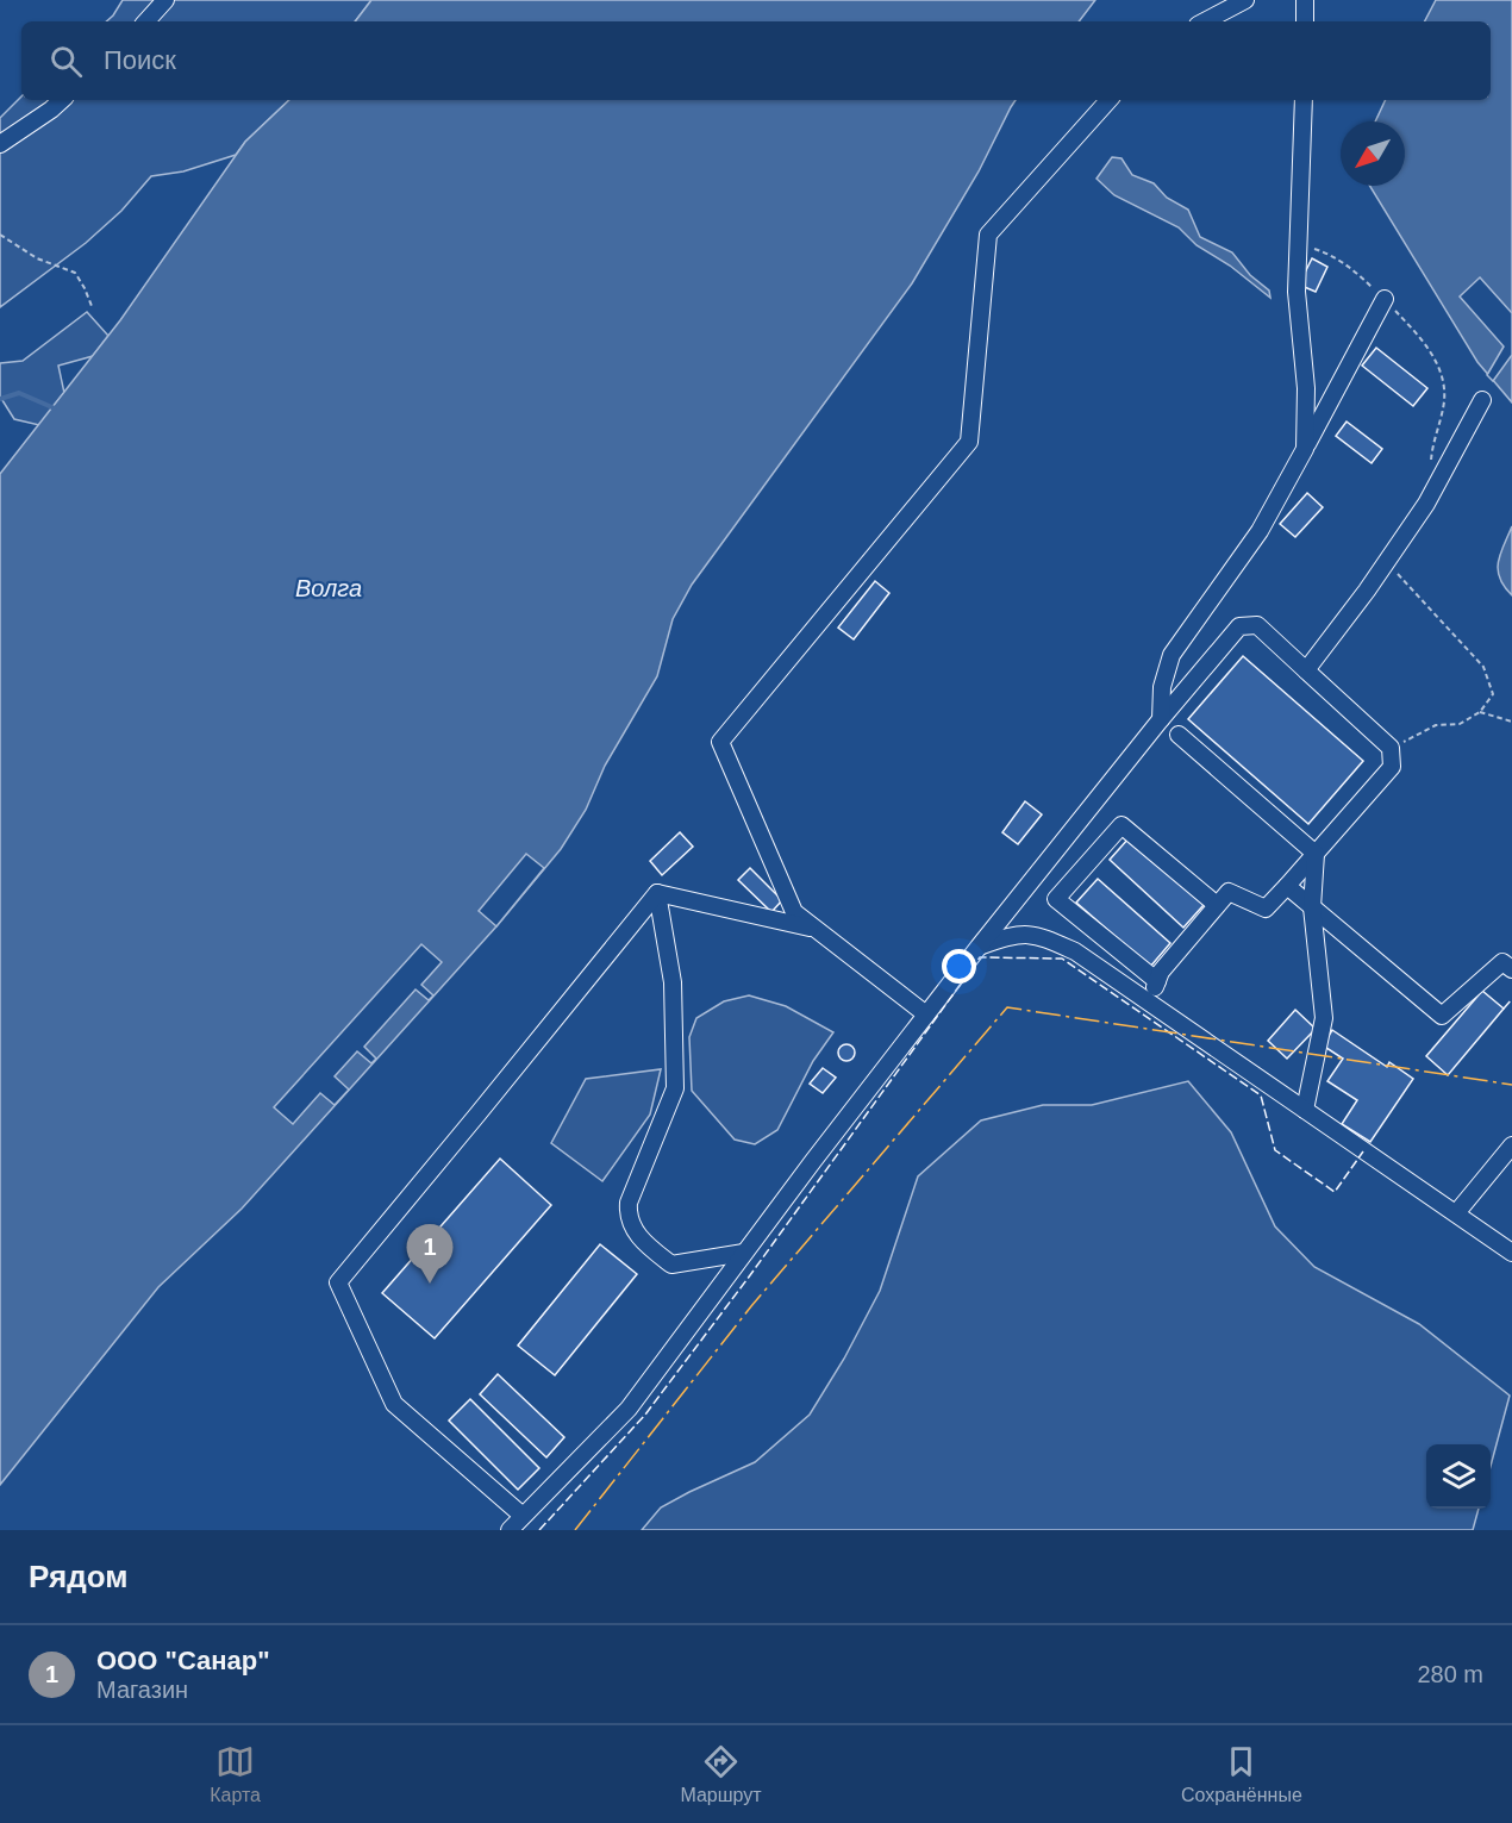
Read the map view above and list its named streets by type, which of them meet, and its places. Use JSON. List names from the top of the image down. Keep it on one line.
{"water":["Волга"],"north":"bottom left","page":{"search":"Поиск","pins":"1","heading":"Рядом","list":[{"mark":"1","name":"ООО \"Санар\"","note":"Магазин","value":"280 m"}],"nav":["Карта","Маршрут","Сохранённые"]}}
